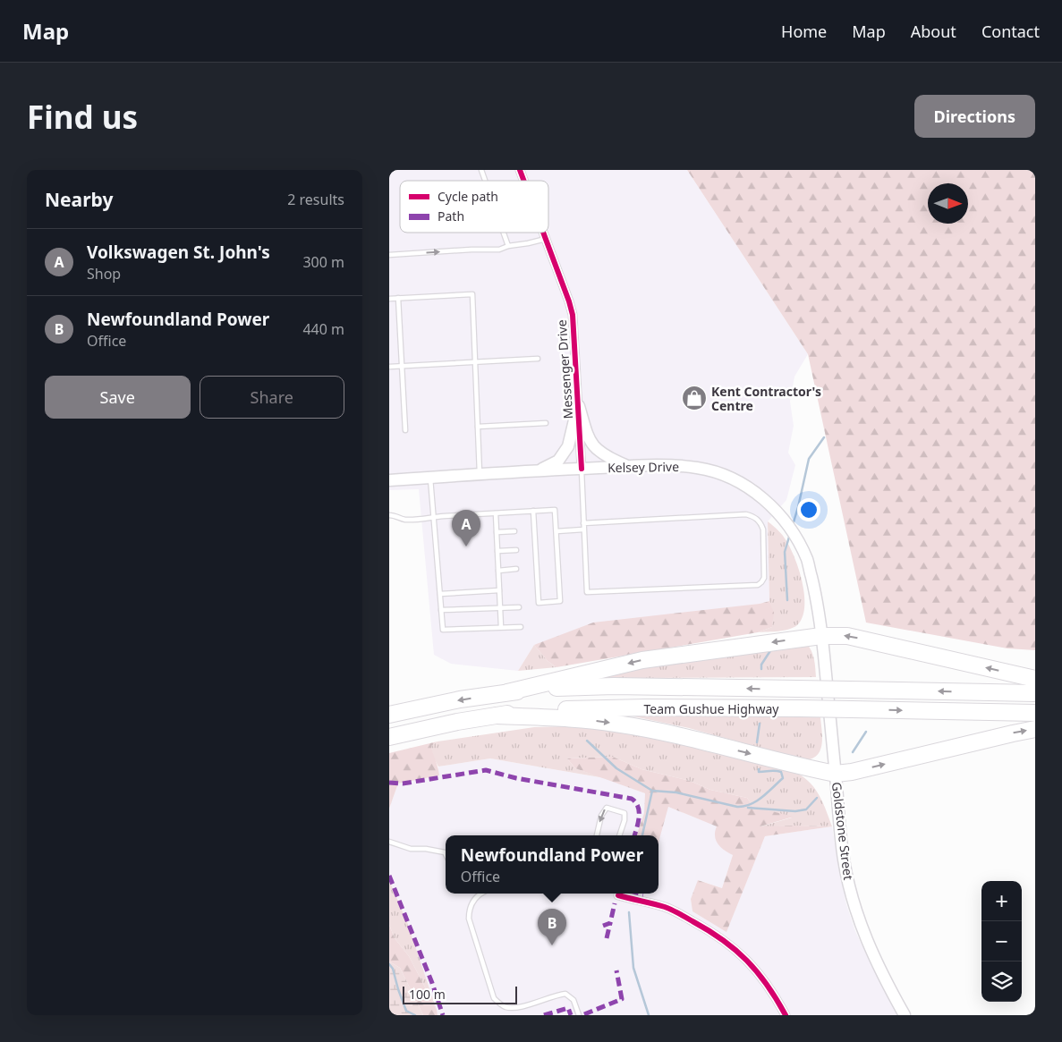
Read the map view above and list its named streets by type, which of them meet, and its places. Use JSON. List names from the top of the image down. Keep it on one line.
{"streets":{"highway":["Team Gushue Highway"],"main road":["Kelsey Drive","Goldstone Street"],"street":["Messenger Drive"]},"crossings":[["Messenger Drive","Kelsey Drive"],["Kelsey Drive","Goldstone Street"]],"places":{"shop":["Kent Contractor's Centre"]},"legend":["Cycle path","Path"],"scale_bar":"100 m","north":"right","page":{"header":"Map","nav":["Home","Map","About","Contact"],"buttons":["Directions",["Save","Share"]],"title":"Find us","heading":["Nearby","2 results"],"list":[{"mark":"A","name":"Volkswagen St. John's","note":"Shop","value":"300 m"},{"mark":"B","name":"Newfoundland Power","note":"Office","value":"440 m"}],"pins":["A","B"],"popup":["Newfoundland Power","Office"],"map_buttons":["+","−"],"scale":"100 m"}}
